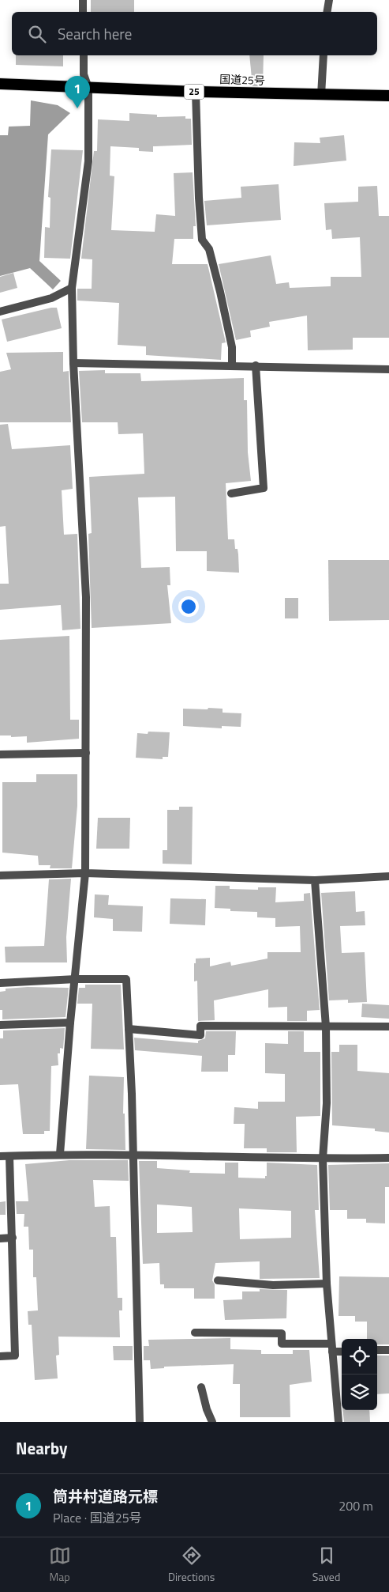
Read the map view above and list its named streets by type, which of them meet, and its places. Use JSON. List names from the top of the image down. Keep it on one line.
{"streets":{"highway":["国道25号","25"]},"page":{"search":"Search here","pins":"1","heading":"Nearby","list":[{"mark":"1","name":"筒井村道路元標","note":"Place · 国道25号","value":"200 m"}],"nav":["Map","Directions","Saved"]}}
